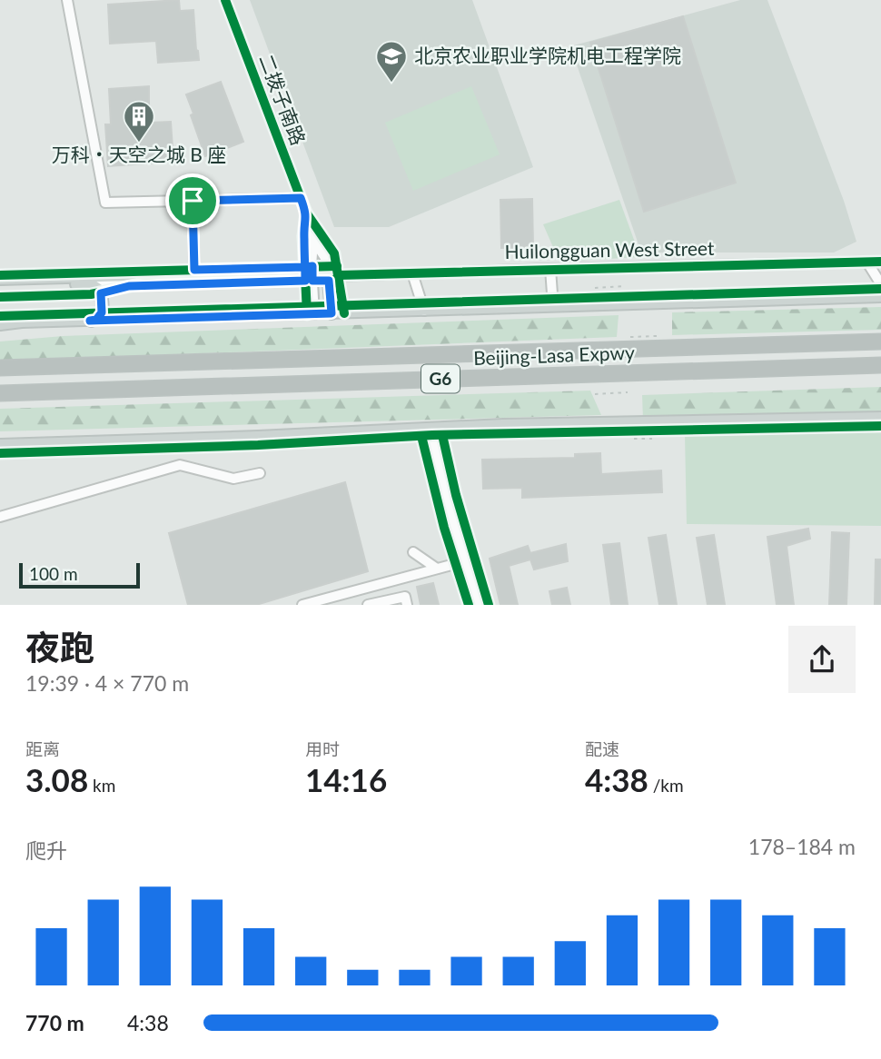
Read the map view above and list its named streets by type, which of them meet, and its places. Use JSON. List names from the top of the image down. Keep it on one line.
{"streets":{"highway":["Beijing-Lasa Expwy","G6"],"main road":["Huilongguan West Street"],"street":["二拨子南路"]},"places":{"school or university":["北京农业职业学院机电工程学院"],"building":["万科・天空之城 B 座"]},"scale_bar":"100 m","page":{"scale":"100 m","heading":["夜跑","19:39 · 4 × 770 m"],"stats":[["距离","3.08 km"],["用时","14:16"],["配速","4:38 /km"]],"chart":["爬升","178–184 m"],"list":[{"name":"770 m","note":"4:38"}]}}
